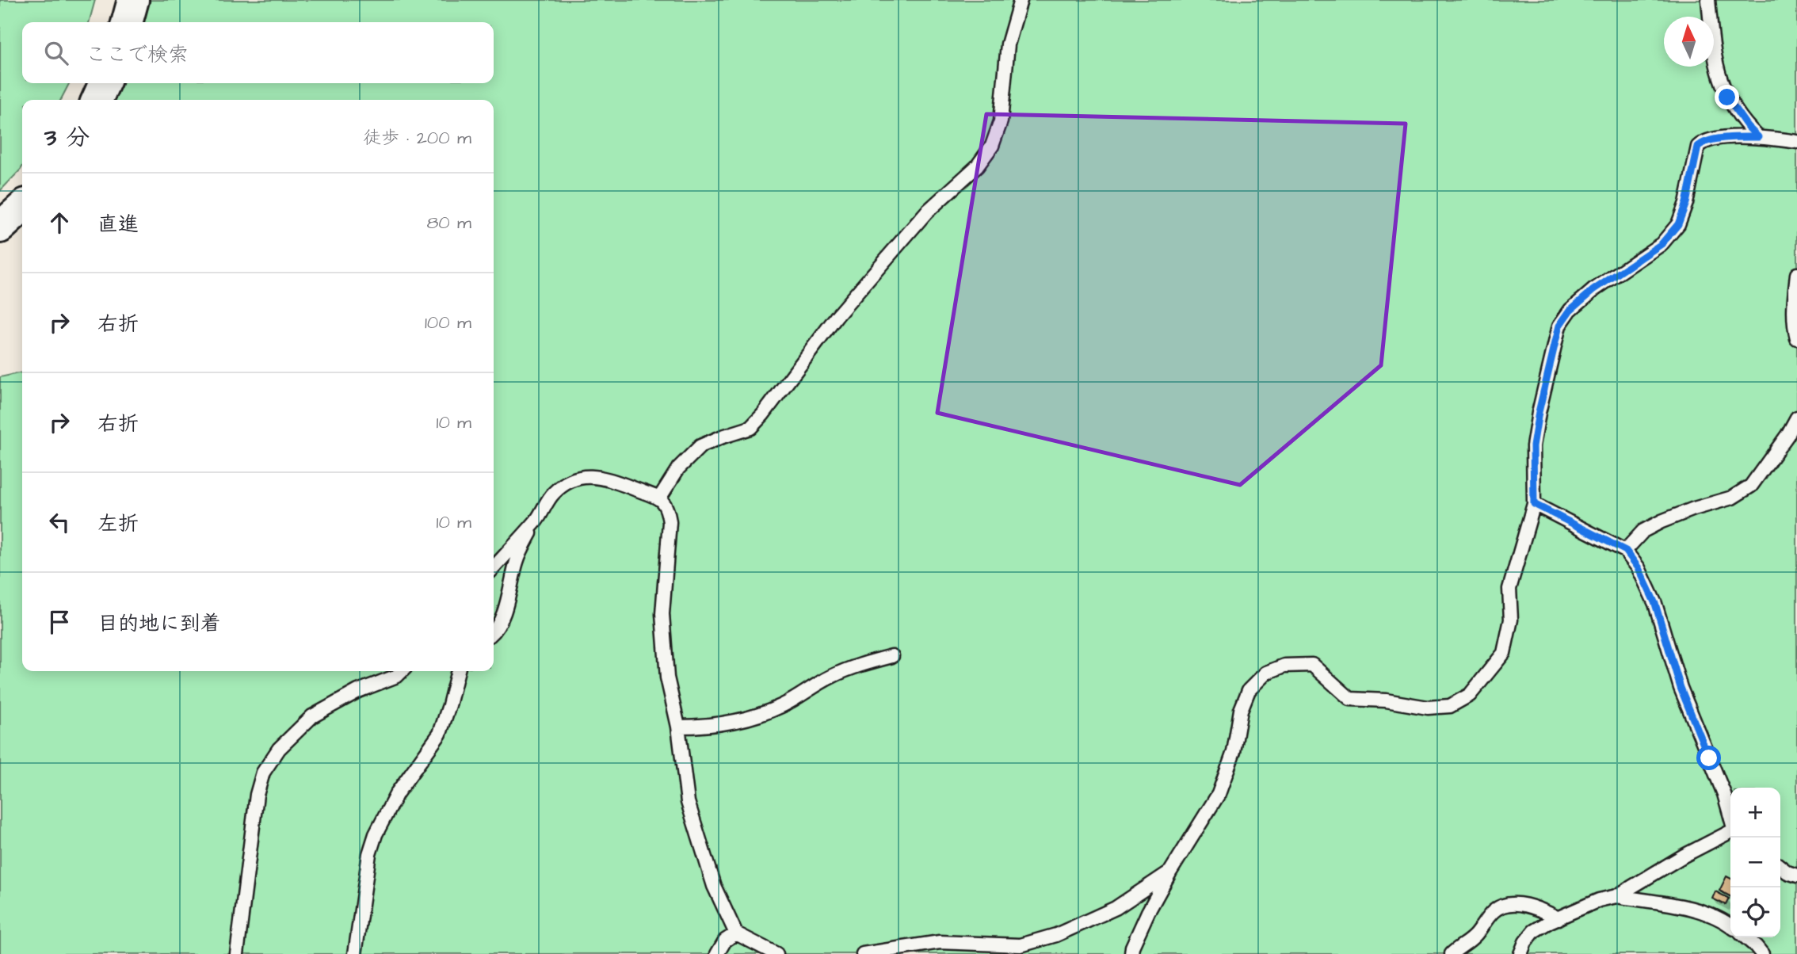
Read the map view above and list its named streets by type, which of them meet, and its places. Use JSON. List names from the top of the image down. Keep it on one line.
{"north":"top","page":{"search":"ここで検索","heading":["3 分","徒歩 · 200 m"],"list":[["直進","80 m"],["右折","100 m"],["右折","10 m"],["左折","10 m"],"目的地に到着"],"map_buttons":["+","−"]}}
